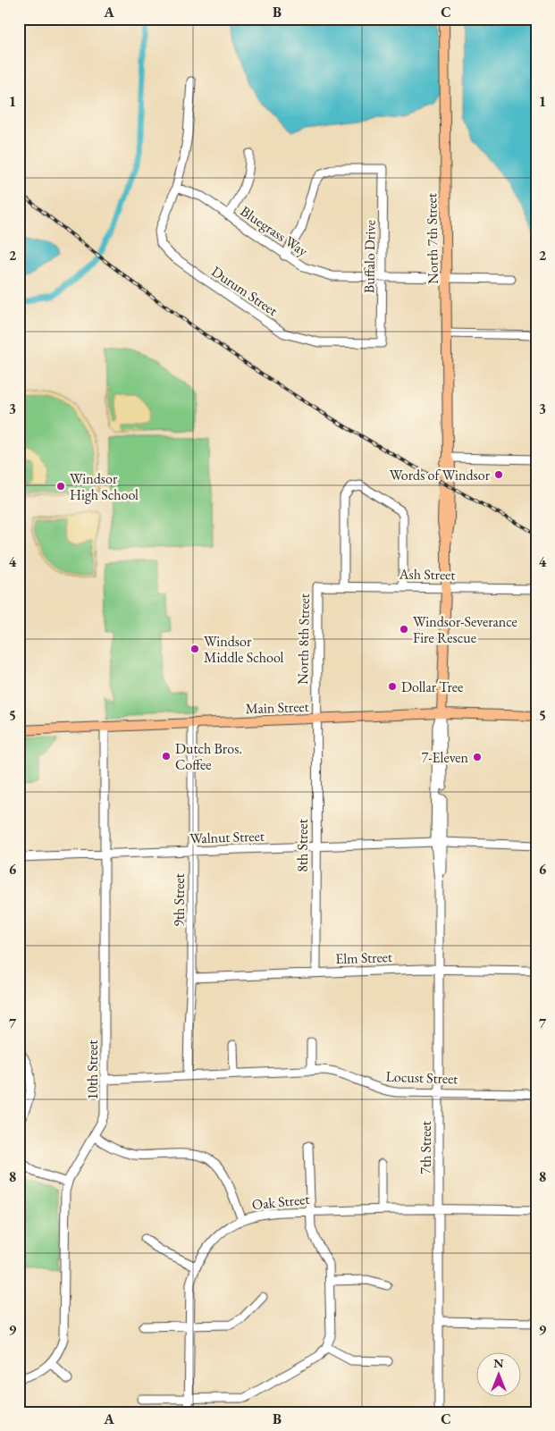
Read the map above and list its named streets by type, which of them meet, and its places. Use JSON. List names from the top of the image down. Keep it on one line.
{"streets":{"main road":["North 7th Street","Main Street","7th Street"],"street":["Bluegrass Way","Buffalo Drive","Durum Street","Ash Street","North 8th Street","Walnut Street","8th Street","9th Street","Elm Street","10th Street","Locust Street","Oak Street"]},"crossings":[["Bluegrass Way","North 7th Street"],["Bluegrass Way","Buffalo Drive"],["Bluegrass Way","Durum Street"],["North 7th Street","Ash Street"],["North 7th Street","7th Street"],["Buffalo Drive","Durum Street"],["Ash Street","North 8th Street"],["Ash Street","7th Street"],["North 8th Street","Main Street"],["North 8th Street","8th Street"],["Main Street","8th Street"],["Main Street","9th Street"],["Main Street","10th Street"],["Main Street","7th Street"],["Walnut Street","8th Street"],["Walnut Street","9th Street"],["Walnut Street","10th Street"],["Walnut Street","7th Street"],["8th Street","Elm Street"],["9th Street","Elm Street"],["9th Street","Locust Street"],["Elm Street","7th Street"],["10th Street","Locust Street"],["Locust Street","7th Street"],["7th Street","Oak Street"]],"places":["Words of Windsor","Windsor High School","Windsor-Severance Fire Rescue","Windsor Middle School","Dollar Tree","Dutch Bros. Coffee","7-Eleven"],"north":"top","grid":{"columns":["A","B","C"],"rows":["1","2","3","4","5","6","7","8","9"]}}
